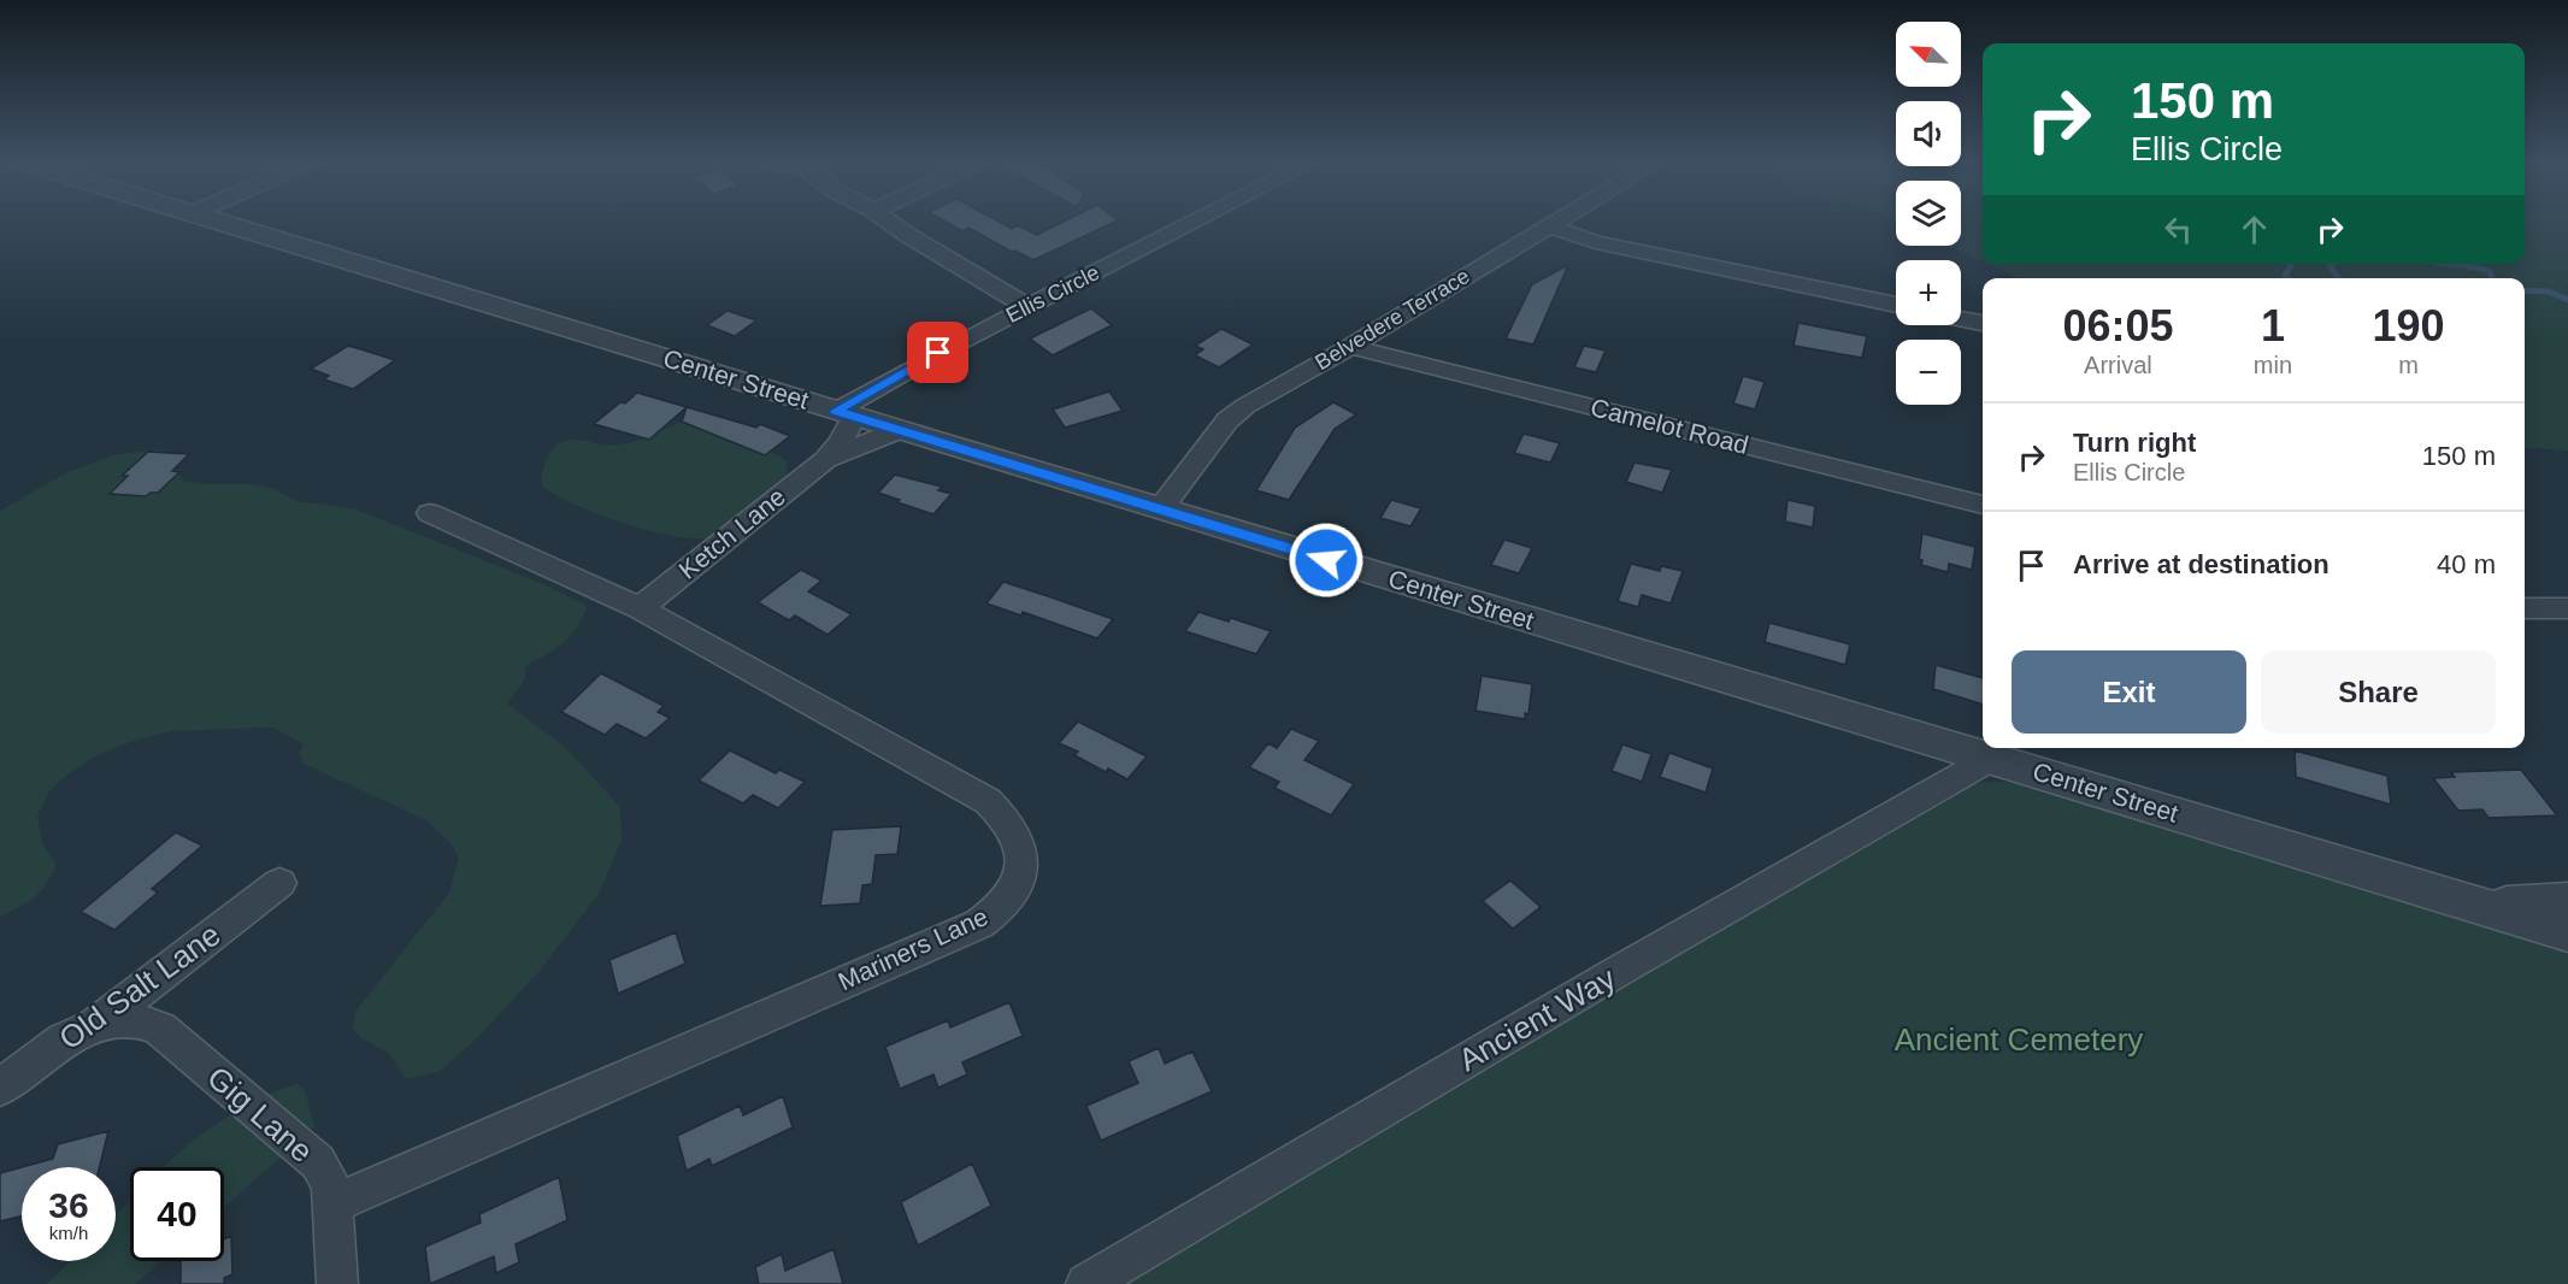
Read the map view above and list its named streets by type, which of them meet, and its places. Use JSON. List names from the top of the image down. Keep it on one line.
{"streets":{"street":["Ellis Circle","Belvedere Terrace","Center Street","Camelot Road","Ketch Lane","Mariners Lane","Old Salt Lane","Ancient Way","Gig Lane"]},"crossings":[["Ellis Circle","Center Street"],["Ellis Circle","Ketch Lane"],["Belvedere Terrace","Center Street"],["Belvedere Terrace","Camelot Road"],["Center Street","Ketch Lane"],["Center Street","Ancient Way"],["Ketch Lane","Mariners Lane"],["Mariners Lane","Gig Lane"],["Old Salt Lane","Gig Lane"]],"parks":["Ancient Cemetery"],"north":"top left","page":{"map_buttons":["+","−"],"turn":["150 m","Ellis Circle"],"eta":["06:05","Arrival","1","min","190","m"],"list":[{"name":"Turn right","note":"Ellis Circle","value":"150 m"},{"name":"Arrive at destination","value":"40 m"}],"buttons":["Exit","Share"],"speed":"36 km/h","limit":"40"}}
